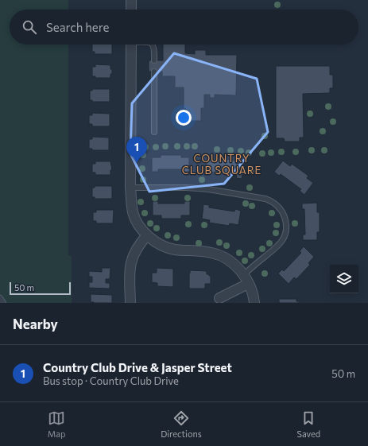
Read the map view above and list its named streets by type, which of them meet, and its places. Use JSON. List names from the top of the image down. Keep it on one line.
{"districts":["COUNTRY CLUB SQUARE"],"scale_bar":"50 m","page":{"search":"Search here","pins":"1","scale":"50 m","heading":"Nearby","list":[{"mark":"1","name":"Country Club Drive & Jasper Street","note":"Bus stop · Country Club Drive","value":"50 m"}],"nav":["Map","Directions","Saved"]}}
